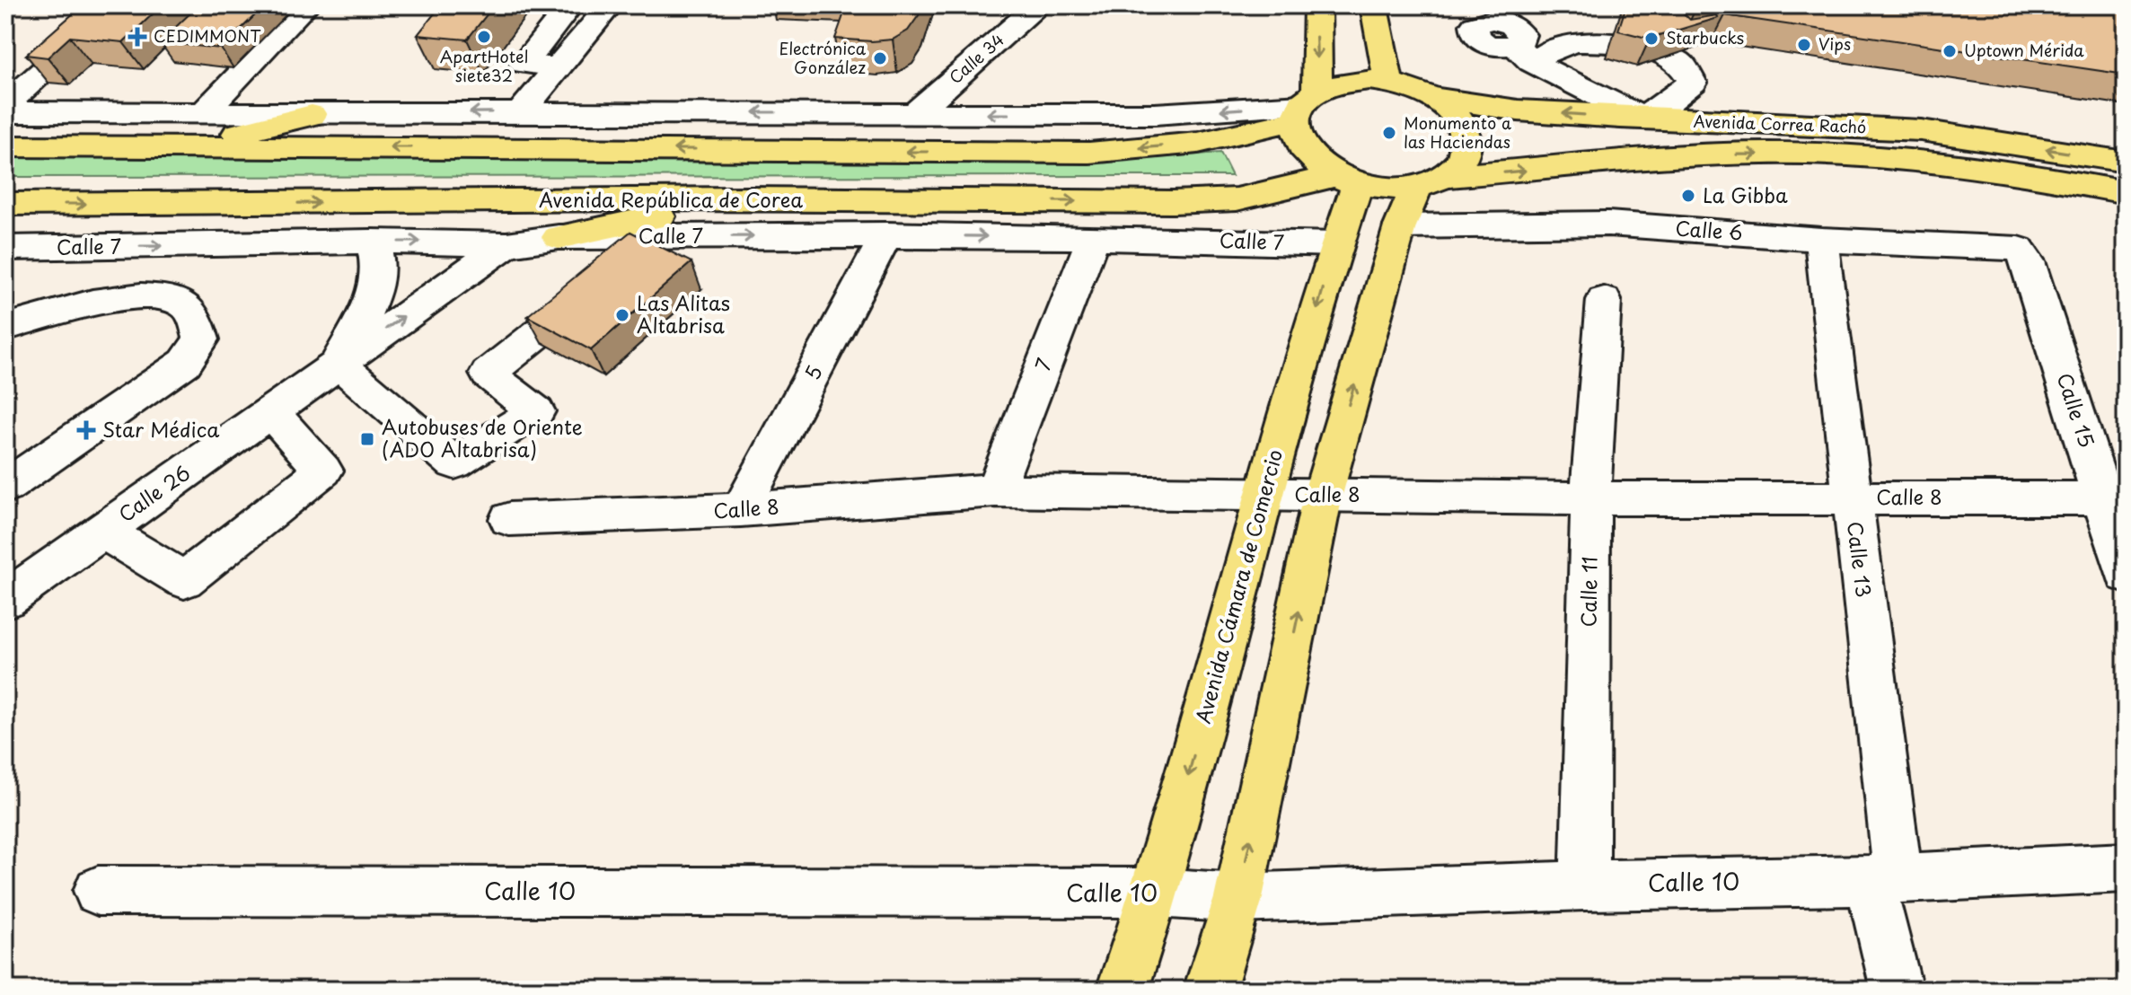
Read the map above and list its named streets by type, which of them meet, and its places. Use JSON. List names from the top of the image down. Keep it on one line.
{"streets":{"main road":["Avenida Correa Rachó","Avenida República de Corea","Avenida Cámara de Comercio"],"street":["Calle 34","Calle 6","Calle 7","7","5","Calle 15","Calle 26","Calle 8","Calle 13","Calle 11","Calle 10"]},"crossings":[["Avenida Correa Rachó","Avenida República de Corea"],["Avenida Correa Rachó","Avenida Cámara de Comercio"],["Avenida República de Corea","Avenida Cámara de Comercio"],["Calle 6","Calle 15"],["Calle 6","Calle 13"],["Calle 7","7"],["Calle 7","5"],["Calle 7","Calle 26"],["Calle 7","Avenida Cámara de Comercio"],["7","Calle 8"],["5","Calle 8"],["Calle 15","Calle 8"],["Calle 8","Calle 13"],["Calle 8","Avenida Cámara de Comercio"],["Calle 8","Calle 11"],["Calle 13","Calle 10"],["Avenida Cámara de Comercio","Calle 10"],["Calle 11","Calle 10"]],"places":{"health":["CEDIMMONT","Star Médica"],"other":["ApartHotel siete32","Starbucks","Vips","Uptown Mérida","Electrónica González","Monumento a las Haciendas","La Gibba","Las Alitas Altabrisa"],"transit":["Autobuses de Oriente (ADO Altabrisa)"]}}
